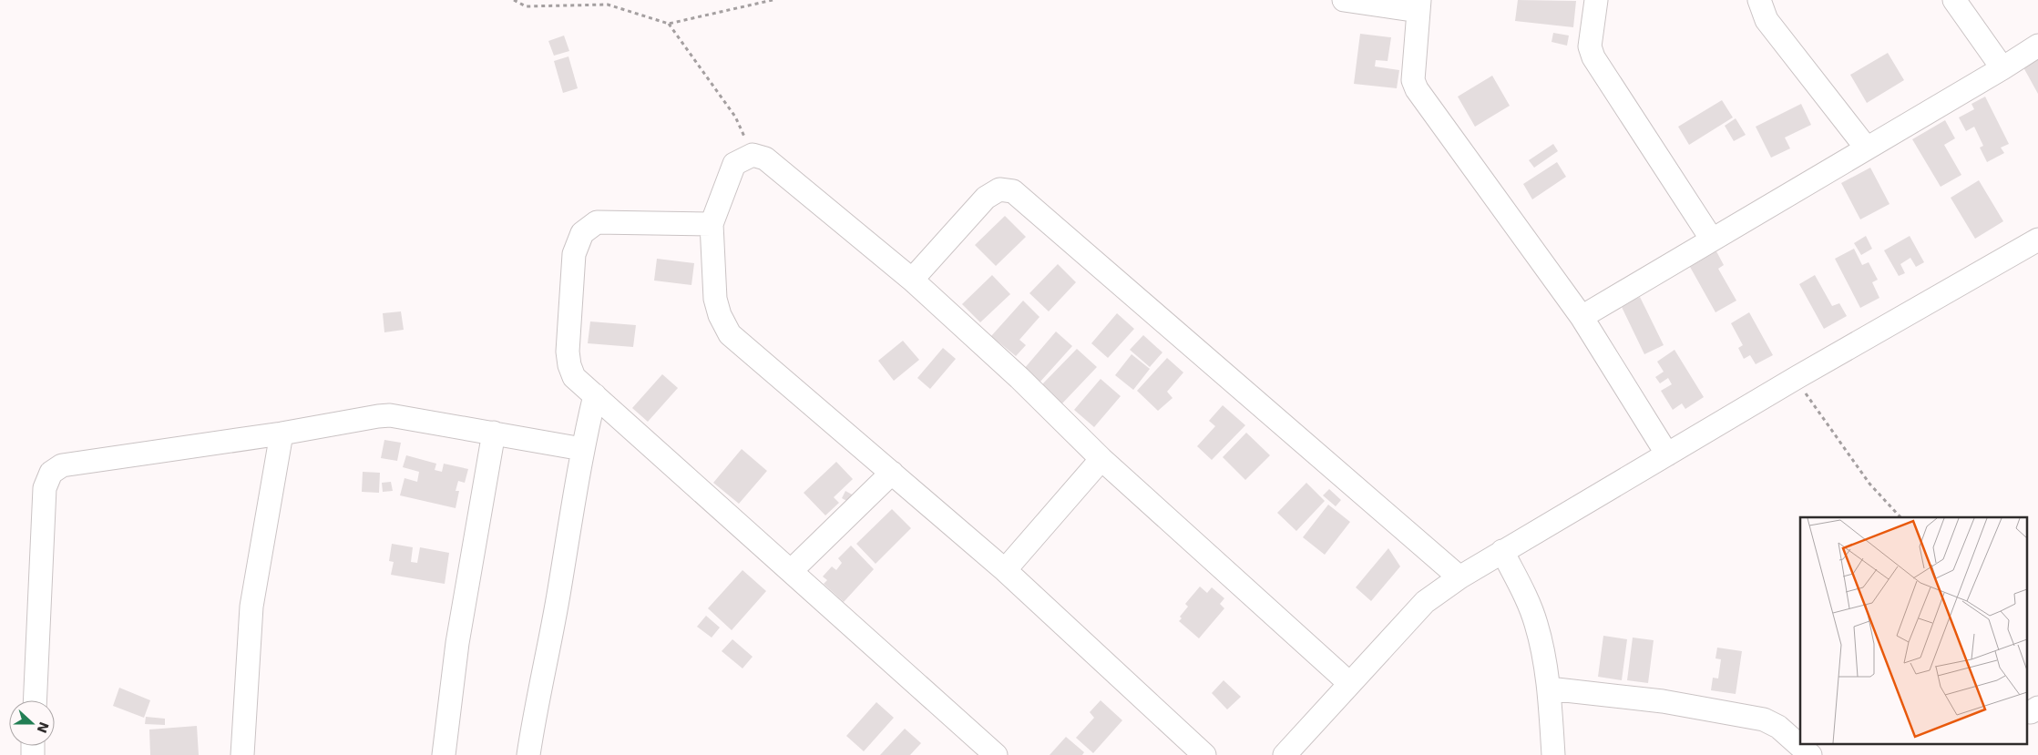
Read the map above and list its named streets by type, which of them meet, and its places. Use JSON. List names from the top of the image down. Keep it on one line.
{"north":"right"}
